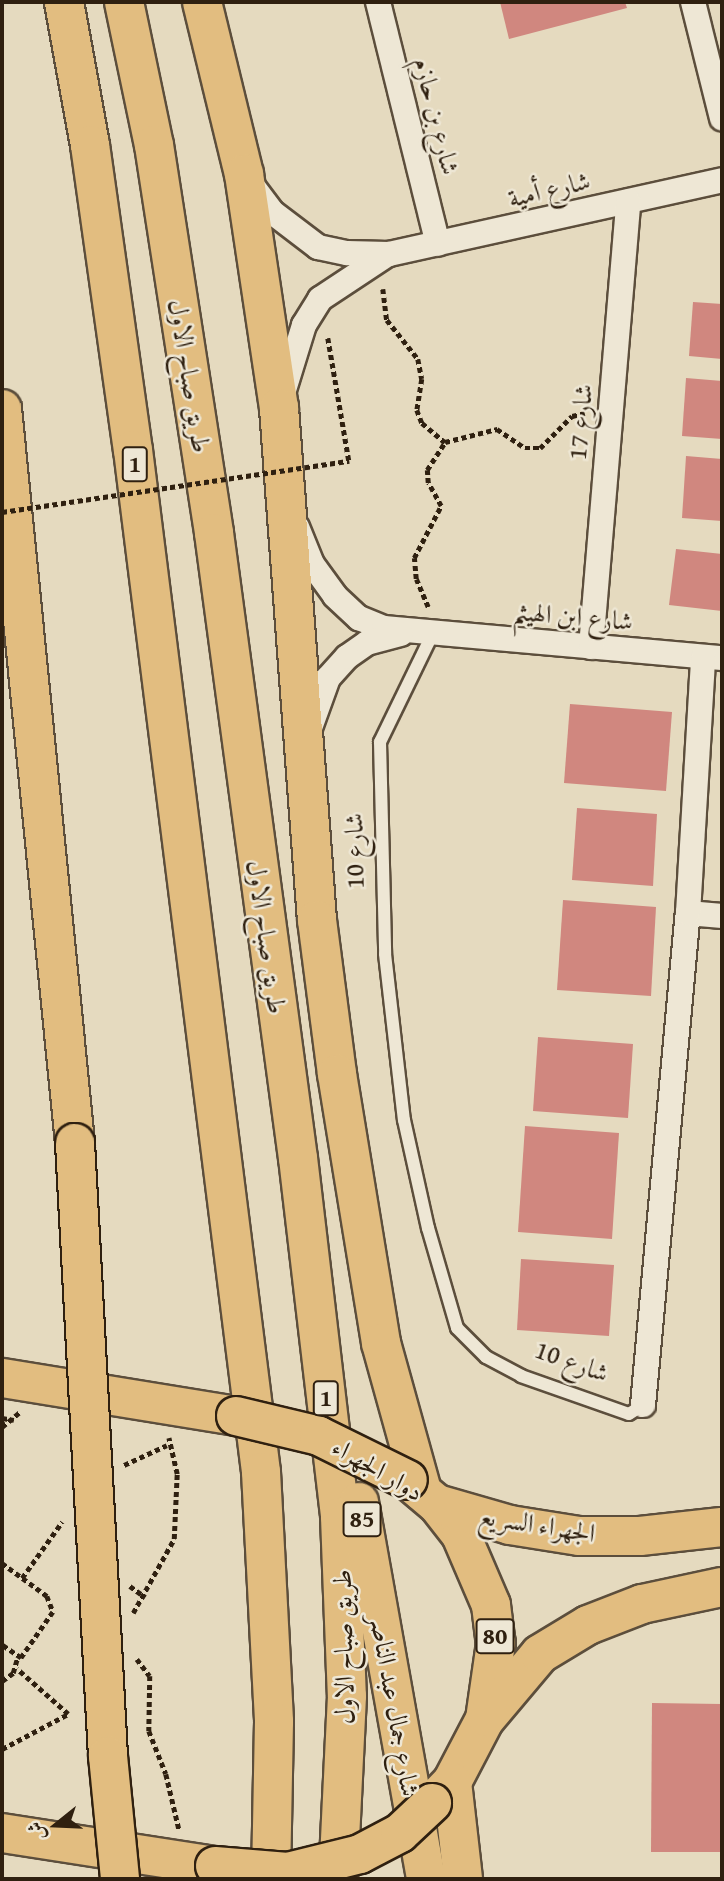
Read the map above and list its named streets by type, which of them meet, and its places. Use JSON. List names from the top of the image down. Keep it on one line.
{"streets":{"main road":["طريق صباح الاول","1","دوار الجهراء","85","الجهراء السريع","80","شارع جمال عبد الناصر"],"street":["شارع بن حازم","شارع أمية","شارع 17","شارع ابن الهيثم","شارع 10"]},"crossings":[["شارع بن حازم","شارع أمية"],["شارع أمية","طريق صباح الاول"],["شارع أمية","شارع 17"],["طريق صباح الاول","شارع ابن الهيثم"],["طريق صباح الاول","دوار الجهراء"],["طريق صباح الاول","الجهراء السريع"],["طريق صباح الاول","شارع جمال عبد الناصر"],["شارع 17","شارع ابن الهيثم"],["شارع ابن الهيثم","شارع 10"],["دوار الجهراء","الجهراء السريع"],["دوار الجهراء","80"],["دوار الجهراء","شارع جمال عبد الناصر"]],"north":"left"}
